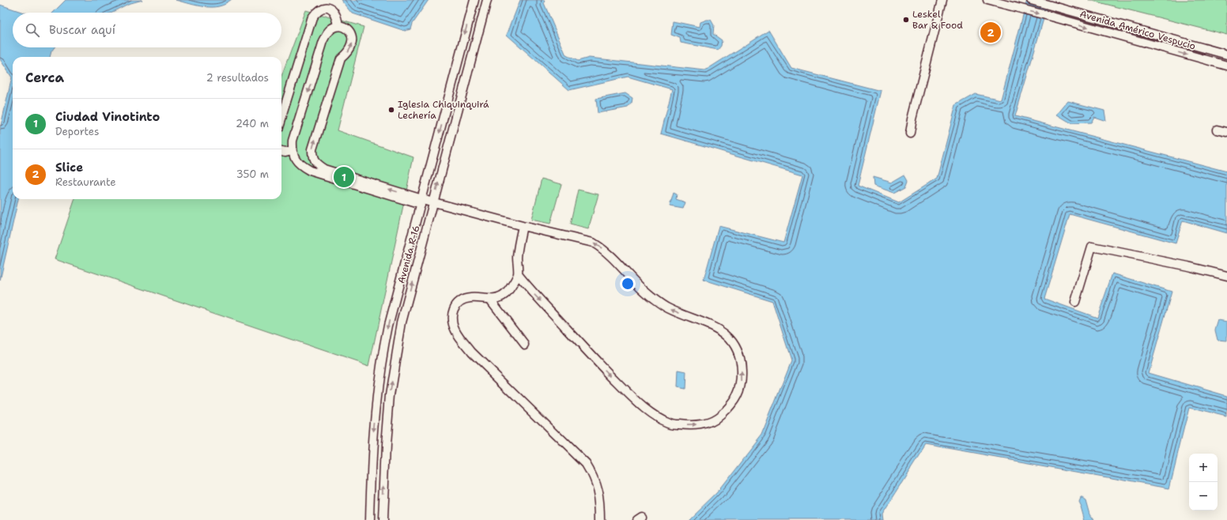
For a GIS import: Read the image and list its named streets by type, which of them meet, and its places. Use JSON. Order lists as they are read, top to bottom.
{
  "streets": {
    "street": ["Avenida Américo Vespucio", "Avenida R-16"]
  },
  "places": ["Leskel Bar & Food", "Iglesia Chiquinquirá Lechería"],
  "page": {
    "search": "Buscar aquí",
    "pins": ["2", "1"],
    "heading": ["Cerca", "2 resultados"],
    "list": [
      {
        "mark": "1",
        "name": "Ciudad Vinotinto",
        "note": "Deportes",
        "value": "240 m"
      },
      {
        "mark": "2",
        "name": "Slice",
        "note": "Restaurante",
        "value": "350 m"
      }
    ],
    "map_buttons": ["+", "−"]
  }
}
